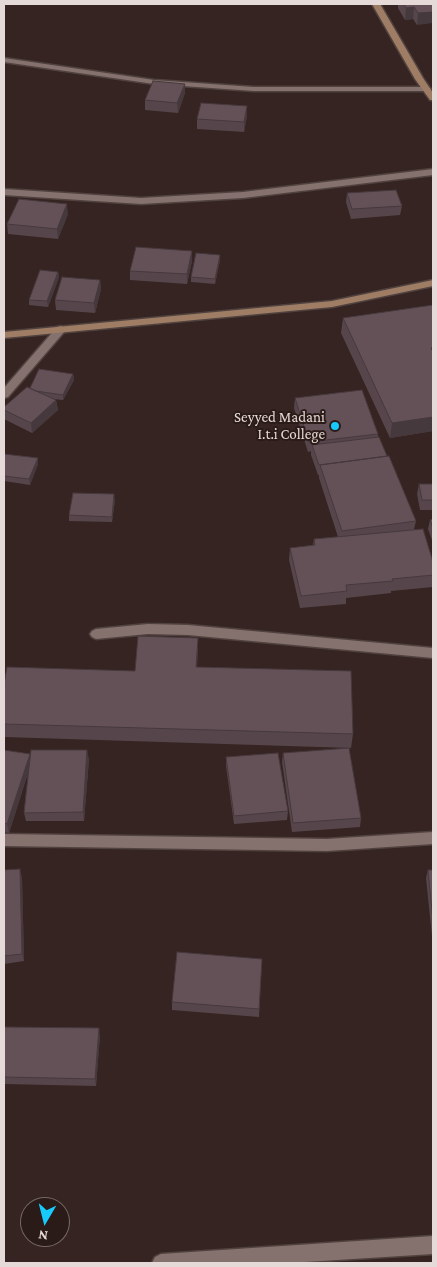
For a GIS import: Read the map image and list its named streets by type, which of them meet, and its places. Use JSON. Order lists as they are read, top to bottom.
{
  "places": ["Seyyed Madani I.t.i College"],
  "north": "bottom"
}
